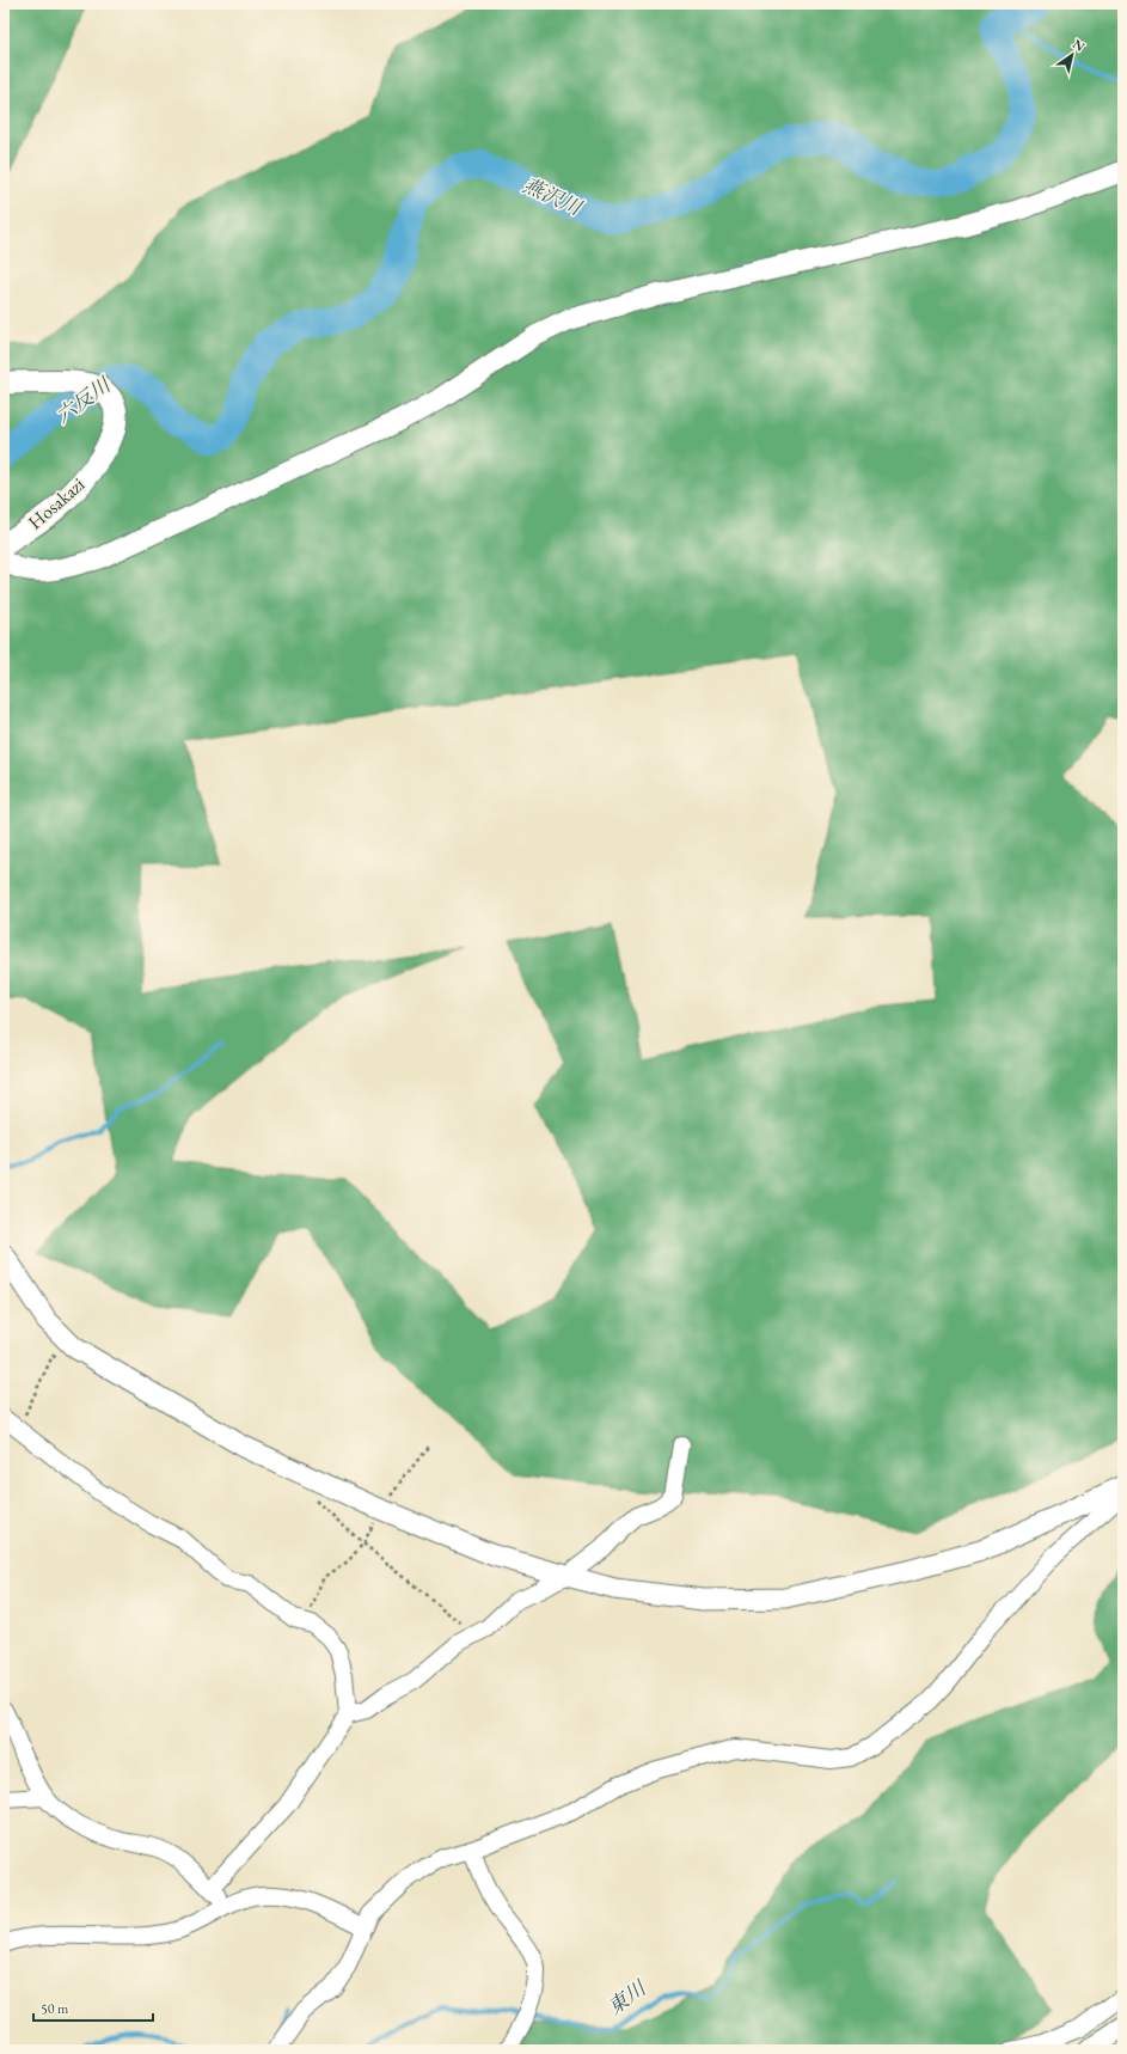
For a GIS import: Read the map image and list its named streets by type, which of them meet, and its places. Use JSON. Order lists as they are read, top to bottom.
{
  "streets": {
    "main road": ["Hosakazi"]
  },
  "water": ["燕沢川", "六反川", "東川"],
  "scale_bar": "50 m",
  "north": "top right"
}
